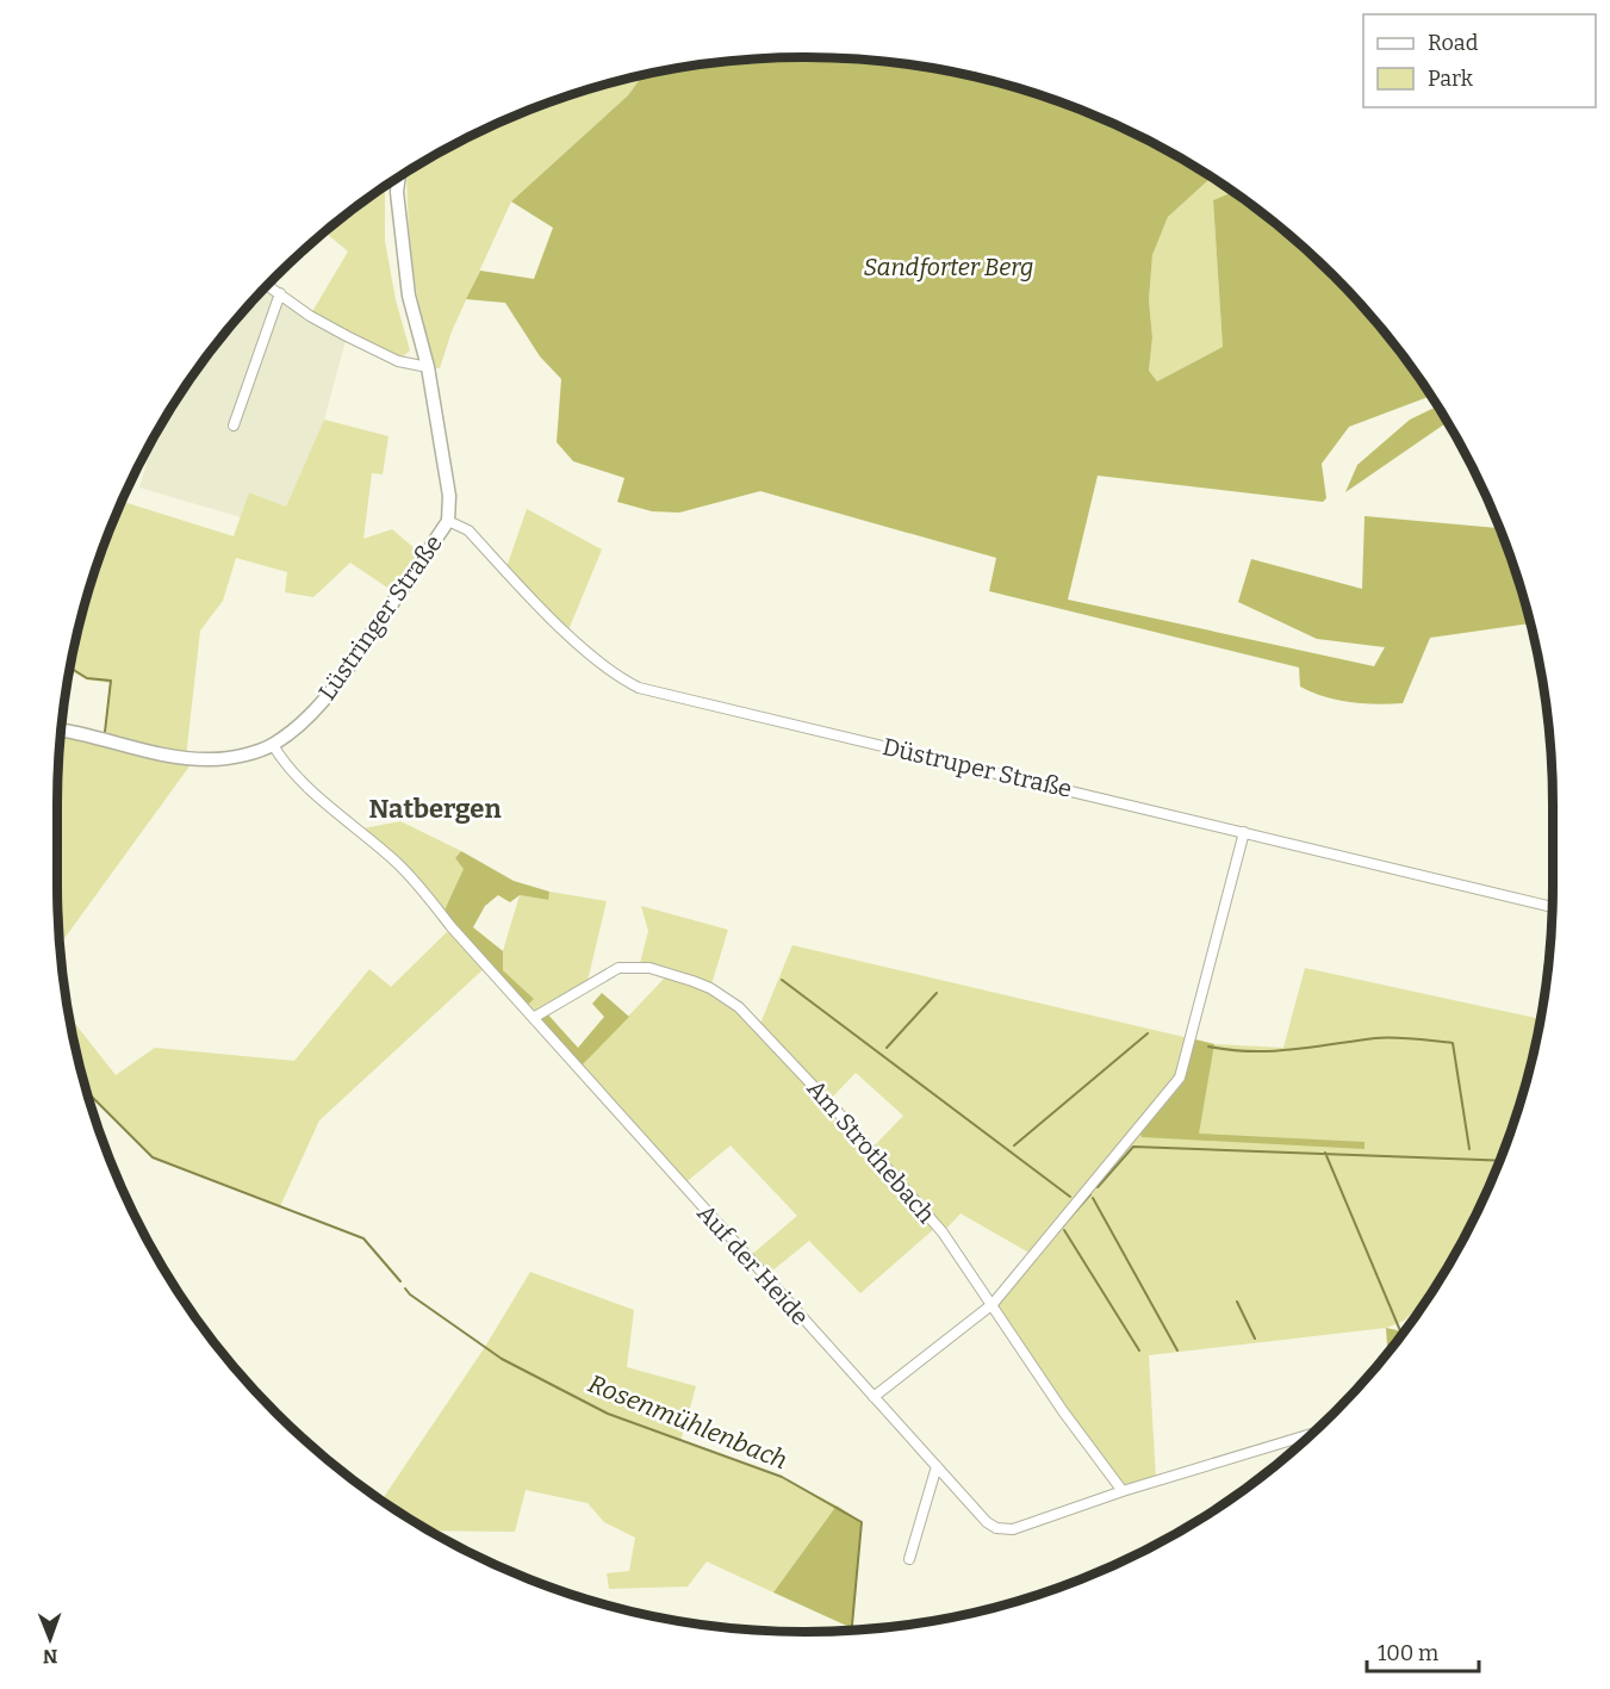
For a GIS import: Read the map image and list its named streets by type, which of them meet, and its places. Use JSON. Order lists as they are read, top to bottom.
{
  "streets": {
    "street": [
      "Lüstringer Straße",
      "Düstruper Straße",
      "Am Strothebach",
      "Auf der Heide"
    ]
  },
  "crossings": [
    ["Lüstringer Straße", "Düstruper Straße"],
    ["Lüstringer Straße", "Auf der Heide"],
    ["Am Strothebach", "Auf der Heide"]
  ],
  "districts": ["Natbergen"],
  "water": ["Rosenmühlenbach"],
  "parks": ["Sandforter Berg"],
  "legend": ["Road", "Park"],
  "scale_bar": "100 m",
  "north": "bottom"
}
